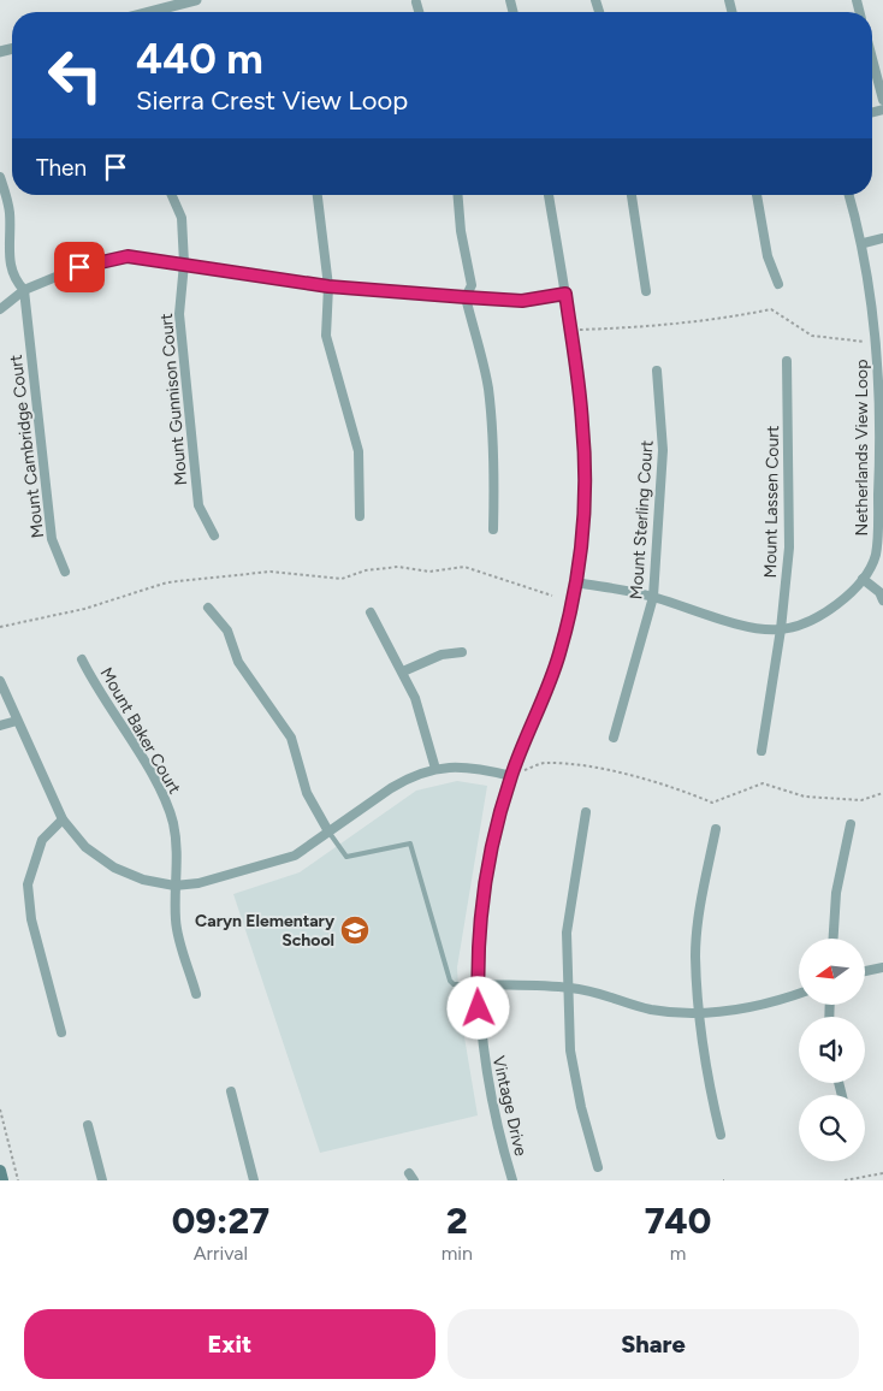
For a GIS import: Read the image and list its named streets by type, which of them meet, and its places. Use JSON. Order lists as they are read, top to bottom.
{
  "streets": {
    "street": [
      "Mount Gunnison Court",
      "Mount Cambridge Court",
      "Netherlands View Loop",
      "Mount Lassen Court",
      "Mount Sterling Court",
      "Mount Baker Court",
      "Vintage Drive"
    ]
  },
  "crossings": [
    ["Netherlands View Loop", "Mount Lassen Court"],
    ["Netherlands View Loop", "Mount Sterling Court"],
    ["Netherlands View Loop", "Vintage Drive"]
  ],
  "places": {
    "school or university": ["Caryn Elementary School"]
  },
  "north": "left",
  "page": {
    "turn": ["440 m", "Sierra Crest View Loop"],
    "then": "Then",
    "eta": [
      "09:27",
      "Arrival",
      "2",
      "min",
      "740",
      "m"
    ],
    "buttons": ["Exit", "Share"]
  }
}
